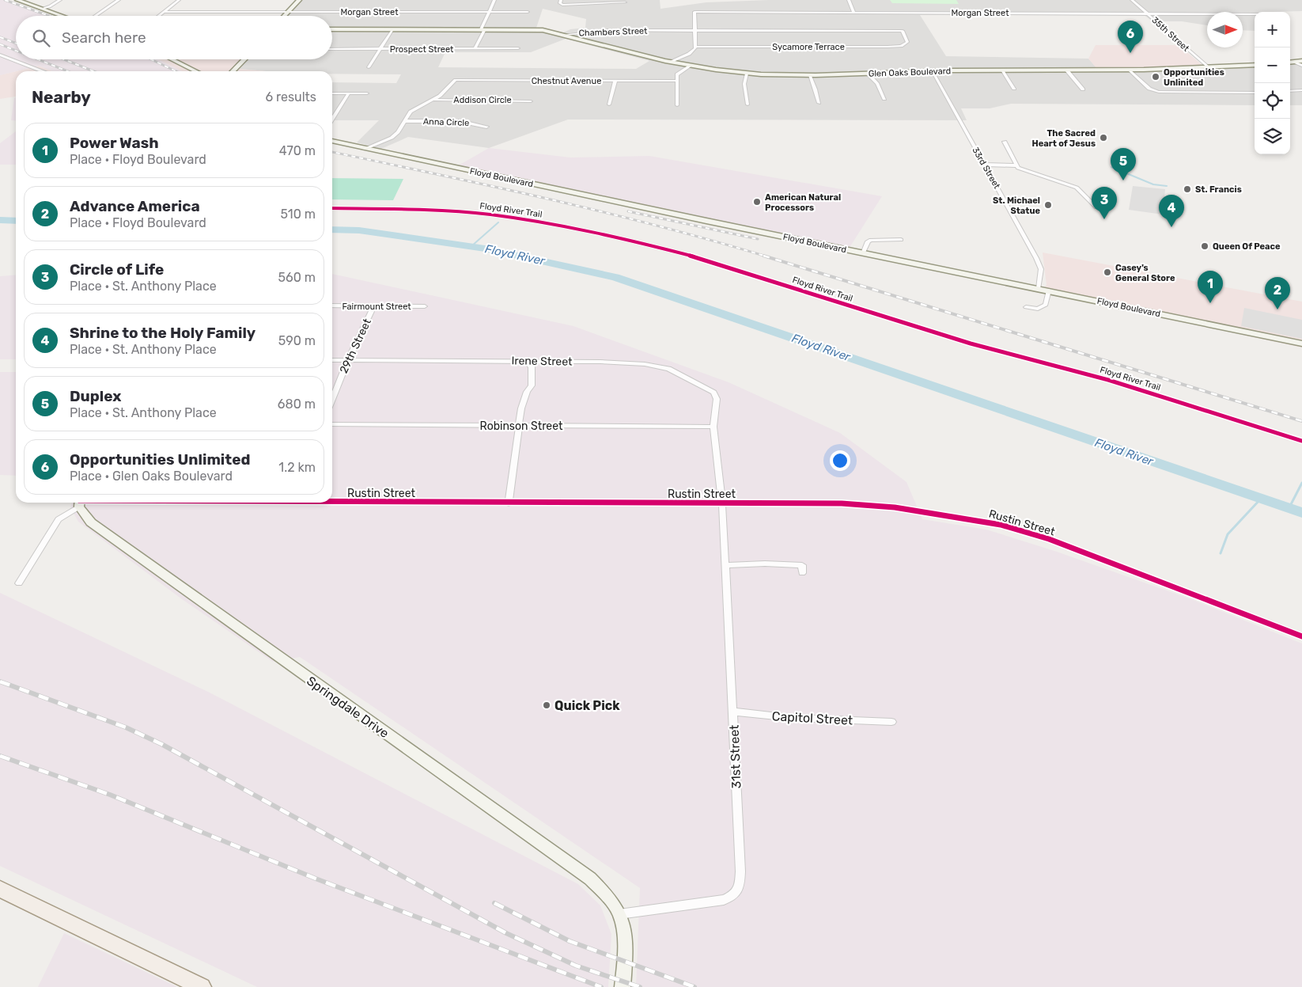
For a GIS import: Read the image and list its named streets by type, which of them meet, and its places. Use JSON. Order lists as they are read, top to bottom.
{
  "streets": {
    "main road": [
      "Chambers Street",
      "Glen Oaks Boulevard",
      "Floyd Boulevard",
      "Springdale Drive"
    ],
    "street": [
      "Morgan Street",
      "35th Street",
      "Sycamore Terrace",
      "Prospect Street",
      "Chestnut Avenue",
      "Addison Circle",
      "Anna Circle",
      "33rd Street",
      "Fairmount Street",
      "29th Street",
      "Irene Street",
      "Robinson Street",
      "Rustin Street",
      "Capitol Street",
      "31st Street"
    ],
    "cycle path": ["Floyd River Trail"]
  },
  "crossings": [
    ["Morgan Street", "Chambers Street"],
    ["Morgan Street", "35th Street"],
    ["Chambers Street", "Sycamore Terrace"],
    ["Chambers Street", "Glen Oaks Boulevard"],
    ["35th Street", "Glen Oaks Boulevard"],
    ["Glen Oaks Boulevard", "33rd Street"],
    ["Chestnut Avenue", "Addison Circle"],
    ["33rd Street", "Floyd Boulevard"],
    ["Fairmount Street", "29th Street"],
    ["29th Street", "Irene Street"],
    ["Irene Street", "Robinson Street"],
    ["Irene Street", "31st Street"],
    ["Robinson Street", "31st Street"],
    ["Rustin Street", "31st Street"],
    ["Springdale Drive", "31st Street"],
    ["Capitol Street", "31st Street"]
  ],
  "water": ["Floyd River"],
  "places": [
    "Opportunities Unlinited",
    "The Sacred Heart of Jesus",
    "St. Francis",
    "American Natural Processors",
    "St. Michael Statue",
    "Queen Of Peace",
    "Casey's General Store",
    "Quick Pick"
  ],
  "north": "right",
  "page": {
    "map_buttons": ["+", "−"],
    "search": "Search here",
    "pins": [
      "6",
      "5",
      "3",
      "4",
      "1",
      "2"
    ],
    "heading": ["Nearby", "6 results"],
    "list": [
      {
        "mark": "1",
        "name": "Power Wash",
        "note": "Place · Floyd Boulevard",
        "value": "470 m"
      },
      {
        "mark": "2",
        "name": "Advance America",
        "note": "Place · Floyd Boulevard",
        "value": "510 m"
      },
      {
        "mark": "3",
        "name": "Circle of Life",
        "note": "Place · St. Anthony Place",
        "value": "560 m"
      },
      {
        "mark": "4",
        "name": "Shrine to the Holy Family",
        "note": "Place · St. Anthony Place",
        "value": "590 m"
      },
      {
        "mark": "5",
        "name": "Duplex",
        "note": "Place · St. Anthony Place",
        "value": "680 m"
      },
      {
        "mark": "6",
        "name": "Opportunities Unlimited",
        "note": "Place · Glen Oaks Boulevard",
        "value": "1.2 km"
      }
    ]
  }
}
